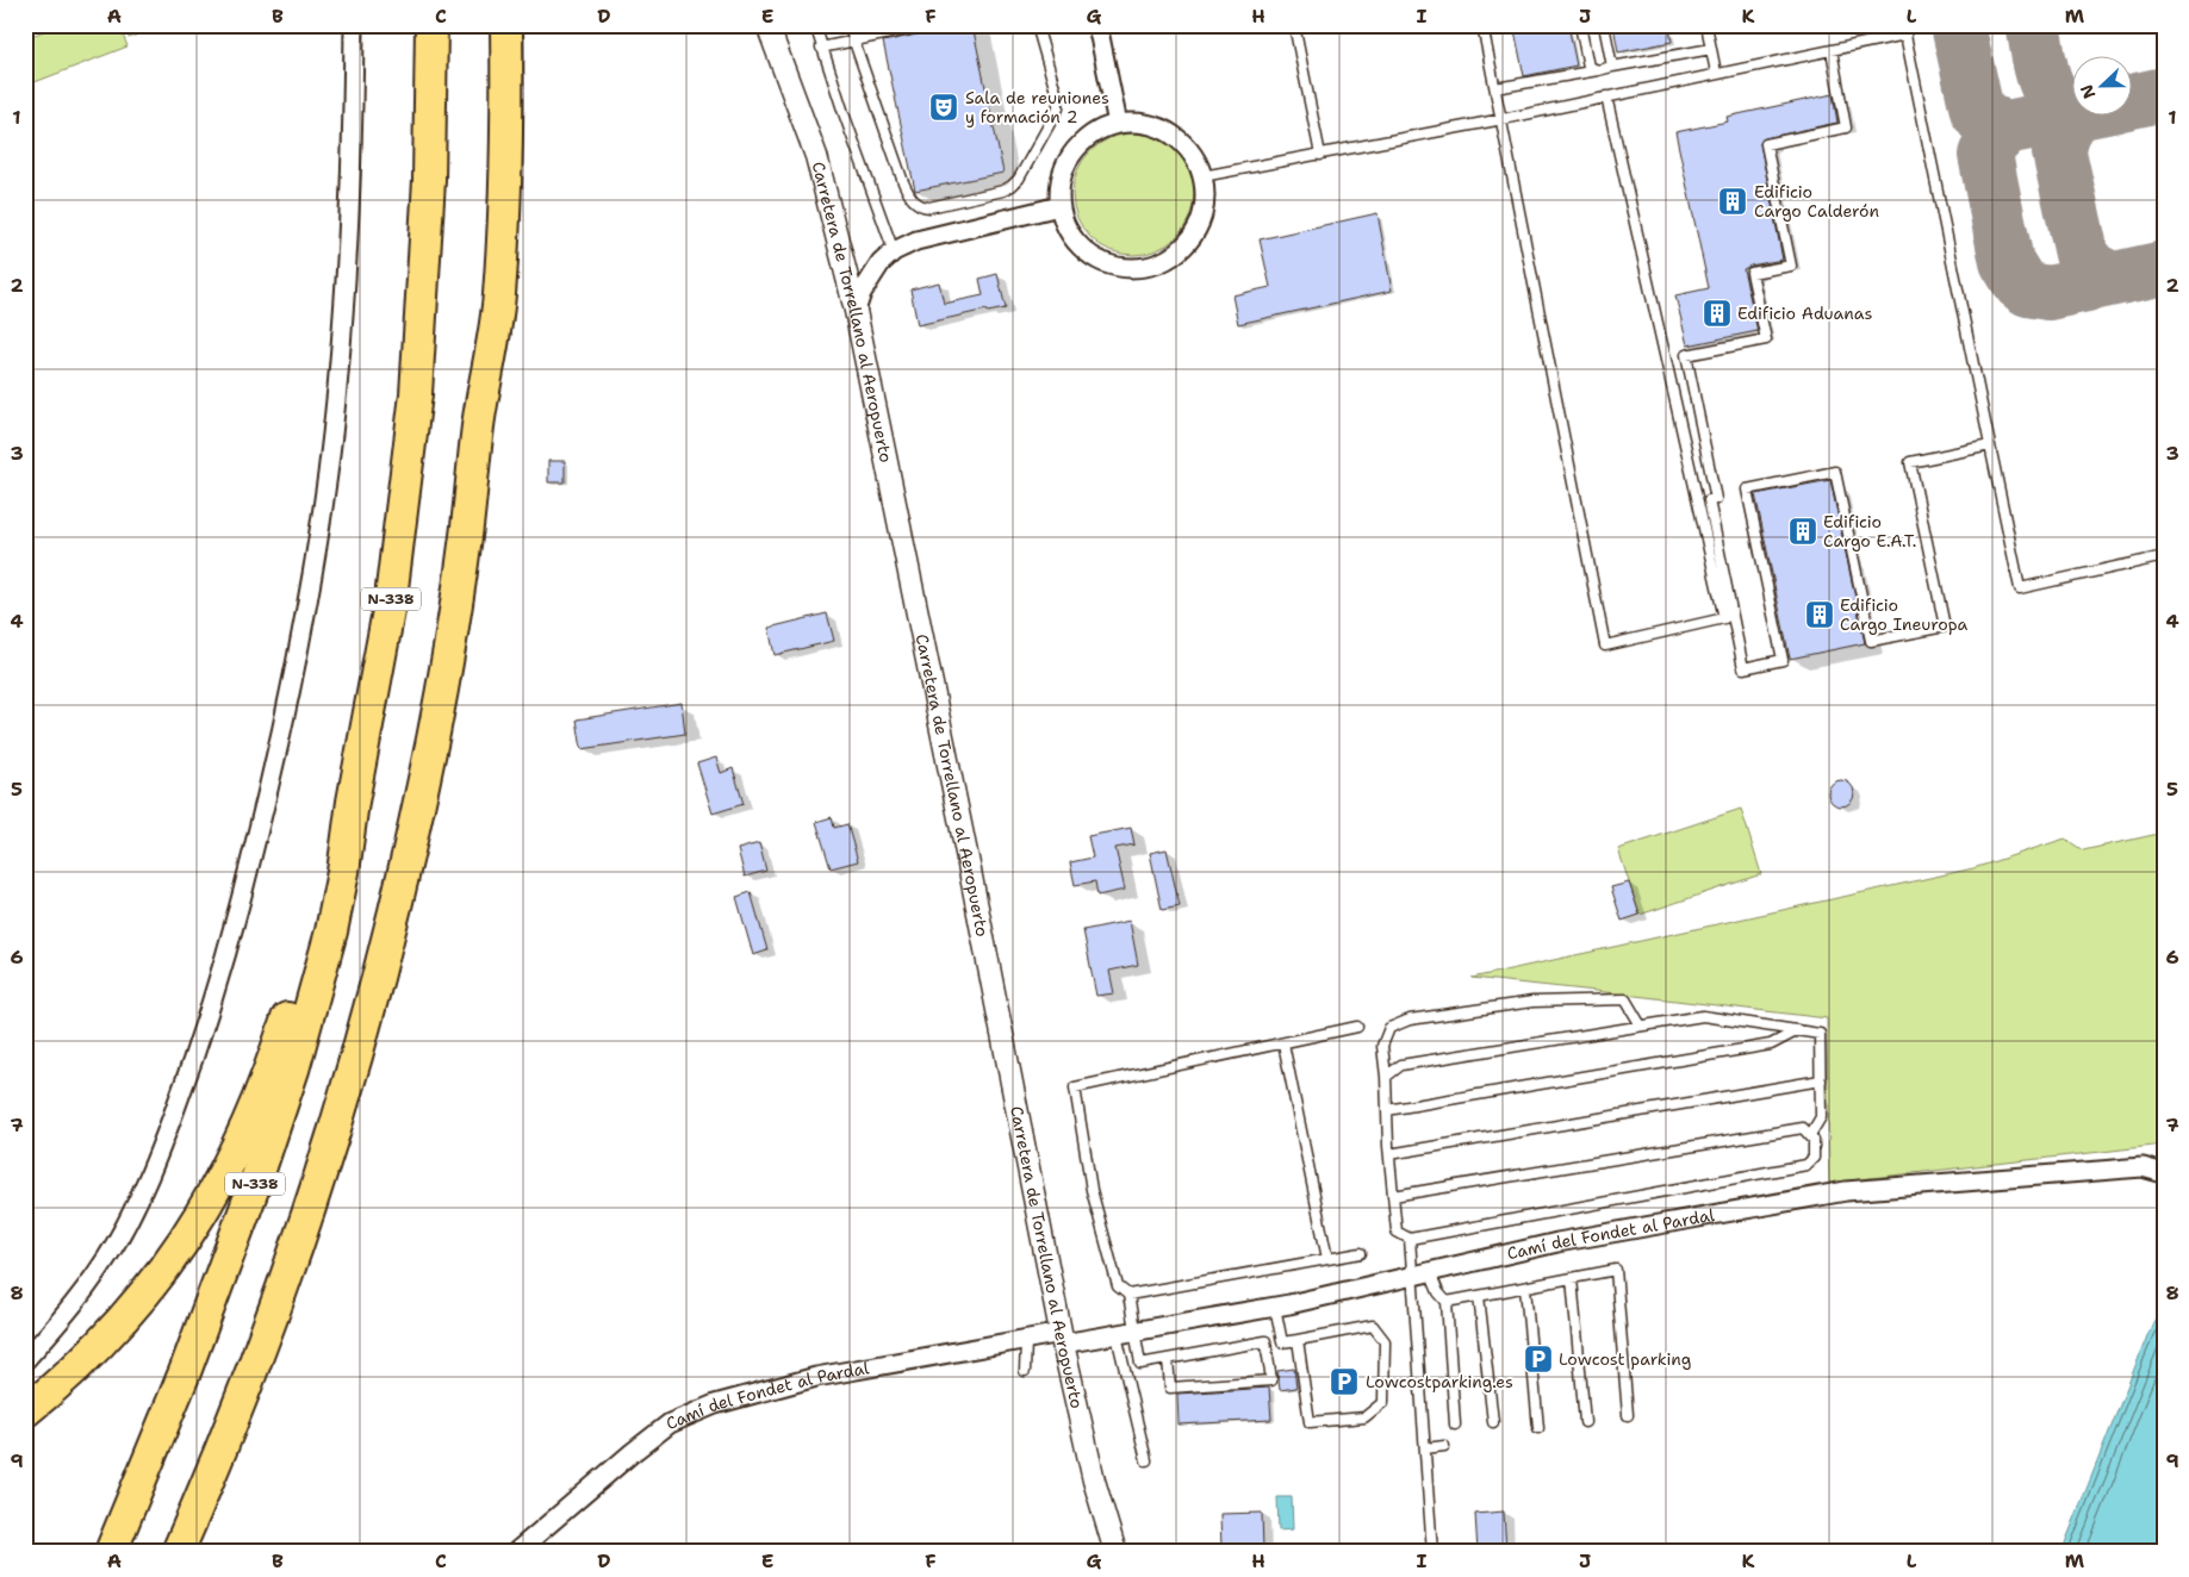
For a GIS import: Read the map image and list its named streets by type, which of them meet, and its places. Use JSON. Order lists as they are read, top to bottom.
{
  "streets": {
    "highway": ["N-338"],
    "street": ["Carretera de Torrellano al Aeropuerto", "Camí del Fondet al Pardal"]
  },
  "crossings": [
    ["Carretera de Torrellano al Aeropuerto", "Camí del Fondet al Pardal"]
  ],
  "places": {
    "theatre": ["Sala de reuniones y formación 2"],
    "building": [
      "Edificio Cargo Calderón",
      "Edificio Aduanas",
      "Edificio Cargo E.A.T.",
      "Edificio Cargo Ineuropa"
    ],
    "parking": ["Lowcost parking", "Lowcostparking.es"]
  },
  "north": "left",
  "grid": {
    "columns": [
      "A",
      "B",
      "C",
      "D",
      "E",
      "F",
      "G",
      "H",
      "I",
      "J",
      "K",
      "L",
      "M"
    ],
    "rows": [
      "1",
      "2",
      "3",
      "4",
      "5",
      "6",
      "7",
      "8",
      "9"
    ]
  }
}
